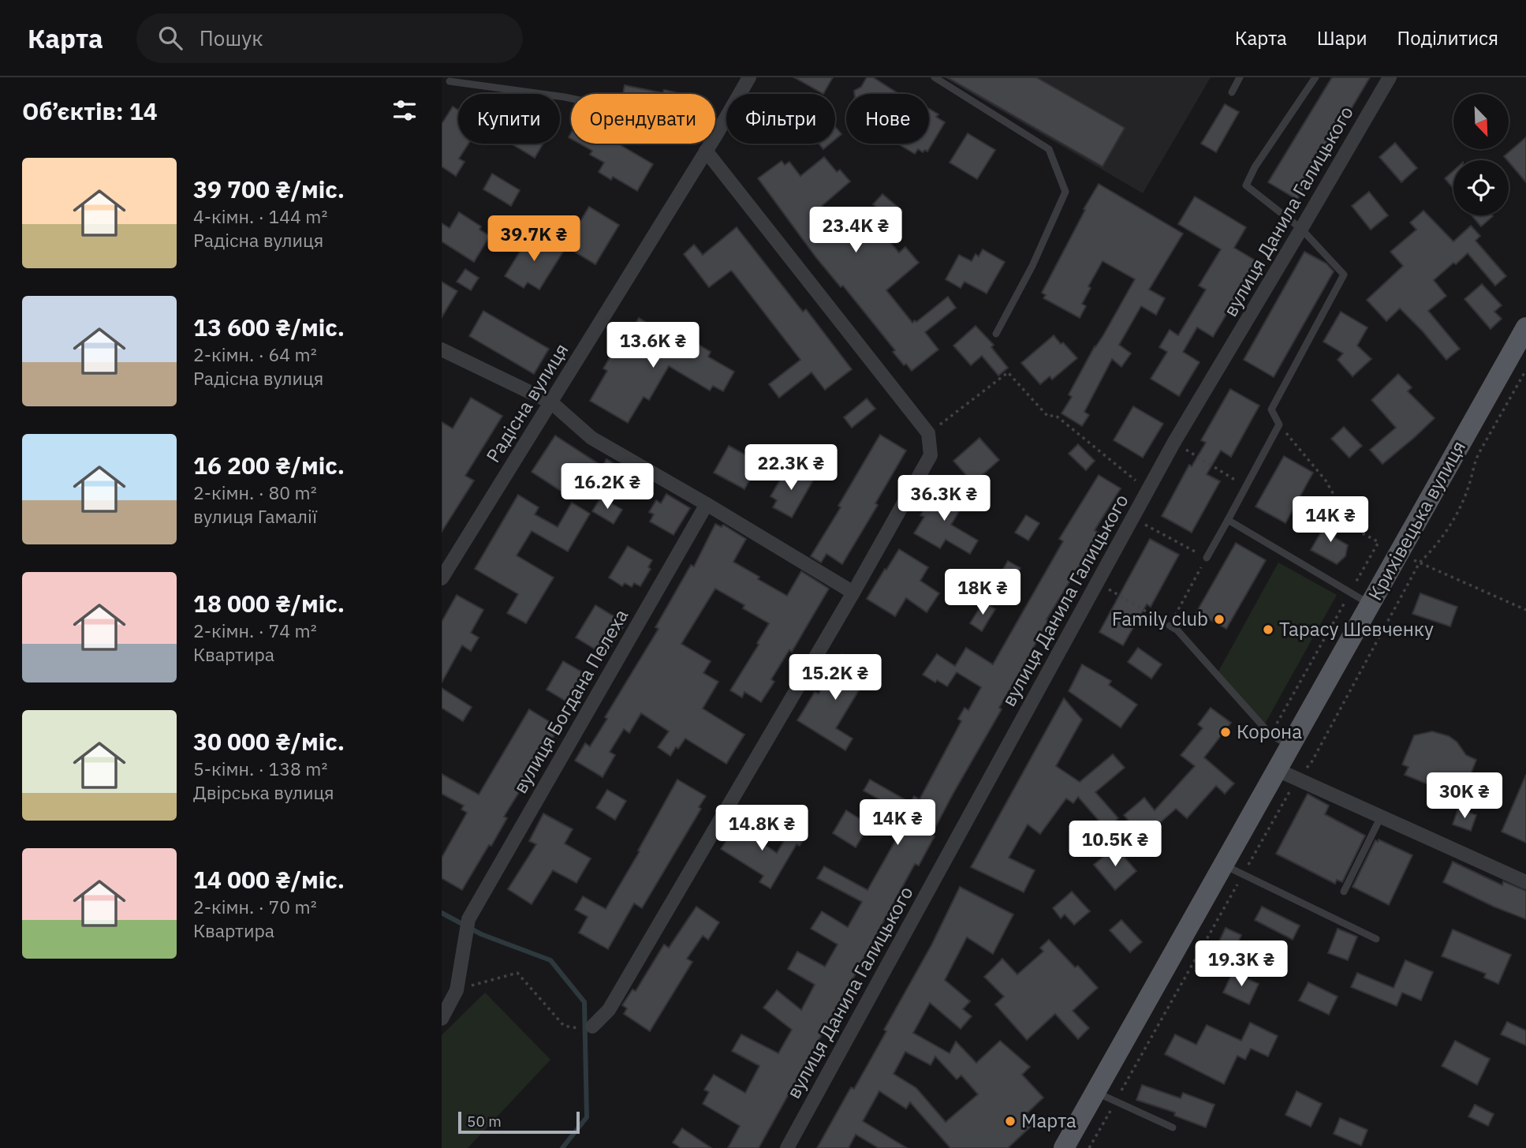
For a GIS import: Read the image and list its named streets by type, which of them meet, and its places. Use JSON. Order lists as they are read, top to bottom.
{
  "streets": {
    "main road": ["Крихівецька вулиця"],
    "street": ["вулиця Данила Галицького", "Радісна вулиця", "вулиця Богдана Пелеха"]
  },
  "places": [
    "Family club",
    "Тарасу Шевченку",
    "Корона",
    "Марта"
  ],
  "scale_bar": "50 m",
  "north": "bottom right",
  "page": {
    "header": "Карта",
    "search": "Пошук",
    "nav": ["Карта", "Шари", "Поділитися"],
    "heading": "Об’єктів: 14",
    "chip": [
      "Купити",
      "Орендувати",
      "Фільтри",
      "Нове"
    ],
    "list": [
      {
        "name": "39 700 ₴/міс.",
        "note": "4-кімн. · 144 m² · Радісна вулиця"
      },
      {
        "name": "13 600 ₴/міс.",
        "note": "2-кімн. · 64 m² · Радісна вулиця"
      },
      {
        "name": "16 200 ₴/міс.",
        "note": "2-кімн. · 80 m² · вулиця Гамалії"
      },
      {
        "name": "18 000 ₴/міс.",
        "note": "2-кімн. · 74 m² · Квартира"
      },
      {
        "name": "30 000 ₴/міс.",
        "note": "5-кімн. · 138 m² · Двірська вулиця"
      },
      {
        "name": "14 000 ₴/міс.",
        "note": "2-кімн. · 70 m² · Квартира"
      }
    ],
    "price": [
      "23.4K ₴",
      "39.7K ₴",
      "13.6K ₴",
      "22.3K ₴",
      "16.2K ₴",
      "36.3K ₴",
      "14K ₴",
      "18K ₴",
      "15.2K ₴",
      "30K ₴",
      "14K ₴",
      "14.8K ₴",
      "10.5K ₴",
      "19.3K ₴"
    ],
    "scale": "50 m"
  }
}
